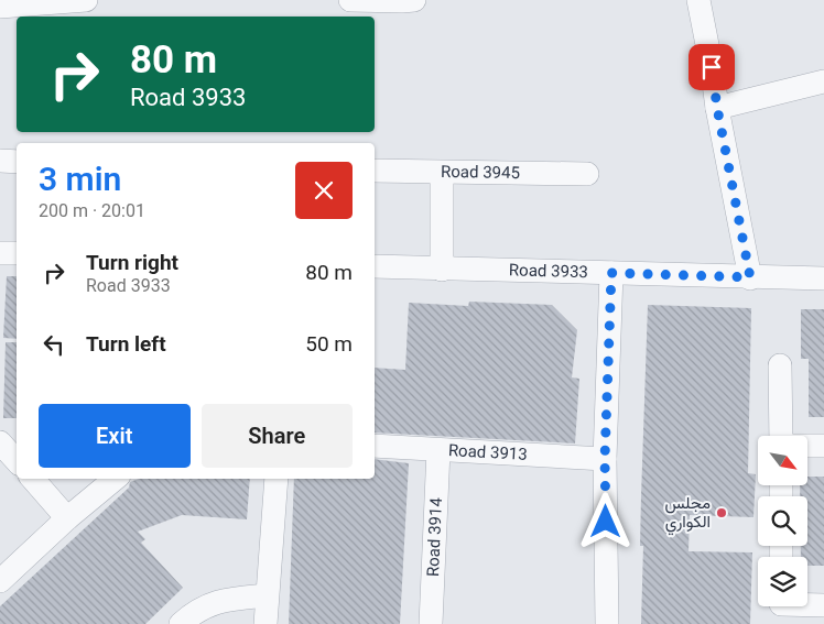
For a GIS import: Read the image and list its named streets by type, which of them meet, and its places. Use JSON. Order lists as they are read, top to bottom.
{
  "streets": {
    "street": [
      "Road 3945",
      "Road 3933",
      "Road 3913",
      "Road 3914"
    ]
  },
  "crossings": [
    ["Road 3913", "Road 3914"]
  ],
  "places": ["مجلس الكواري"],
  "north": "bottom right",
  "page": {
    "turn": ["80 m", "Road 3933"],
    "heading": ["3 min", "200 m · 20:01"],
    "list": [
      {
        "name": "Turn right",
        "note": "Road 3933",
        "value": "80 m"
      },
      {
        "name": "Turn left",
        "value": "50 m"
      }
    ],
    "buttons": ["Exit", "Share"]
  }
}
